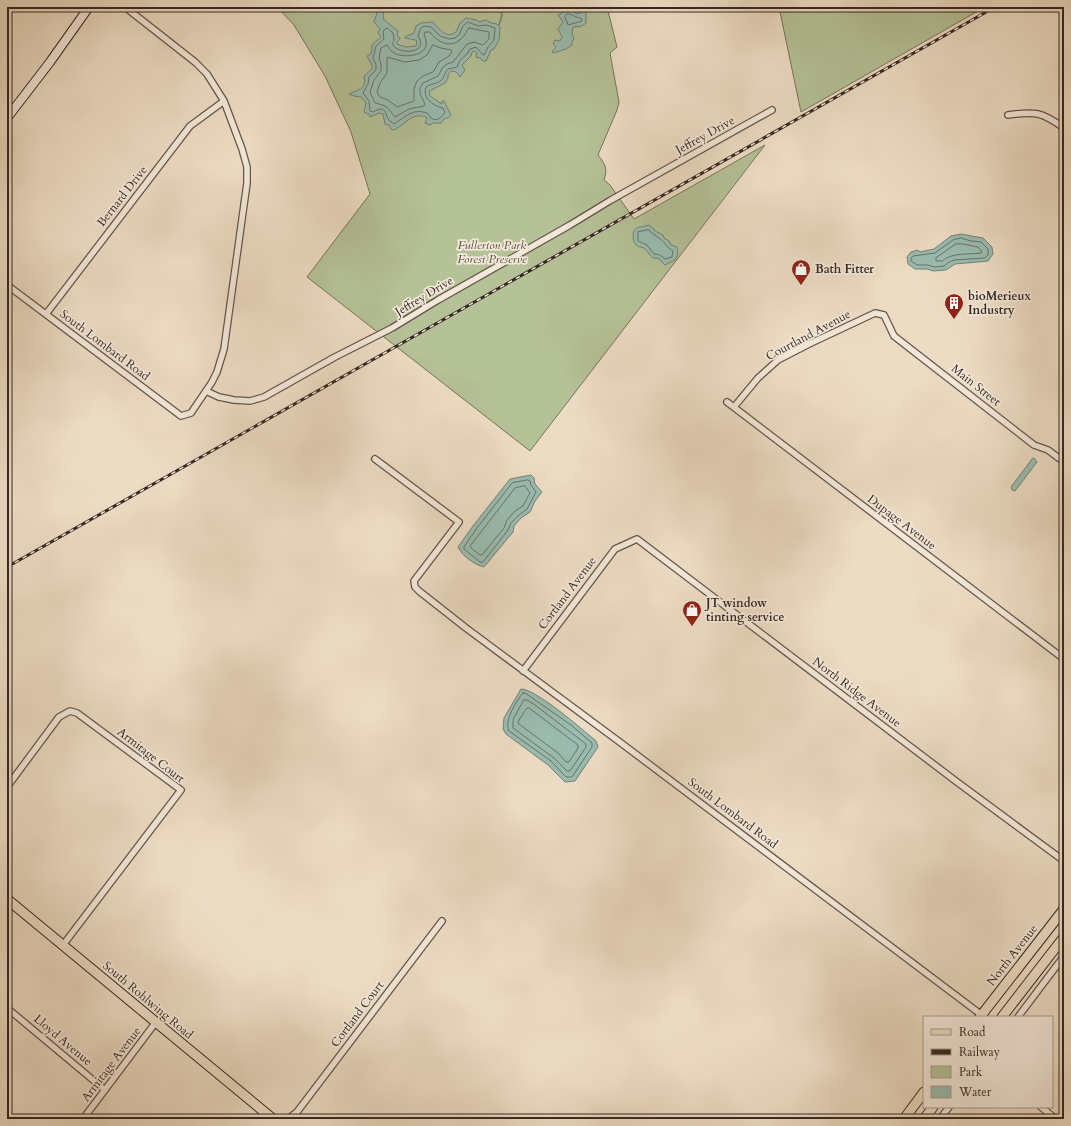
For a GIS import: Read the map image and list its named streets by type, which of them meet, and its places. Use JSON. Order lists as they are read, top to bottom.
{
  "streets": {
    "main road": ["North Avenue", "South Rohlwing Road"],
    "street": [
      "Jeffrey Drive",
      "Bernard Drive",
      "Courtland Avenue",
      "South Lombard Road",
      "Main Street",
      "Dupage Avenue",
      "Cortland Avenue",
      "North Ridge Avenue",
      "Armitage Court",
      "Cortland Court",
      "Lloyd Avenue",
      "Armitage Avenue"
    ]
  },
  "crossings": [
    ["Jeffrey Drive", "South Lombard Road"],
    ["Bernard Drive", "South Lombard Road"],
    ["Courtland Avenue", "Main Street"],
    ["Courtland Avenue", "Dupage Avenue"],
    ["South Lombard Road", "Cortland Avenue"],
    ["South Lombard Road", "North Avenue"],
    ["Cortland Avenue", "North Ridge Avenue"],
    ["Armitage Court", "South Rohlwing Road"],
    ["South Rohlwing Road", "Armitage Avenue"],
    ["Lloyd Avenue", "Armitage Avenue"]
  ],
  "parks": ["Fullerton Park Forest Preserve"],
  "places": {
    "shop": ["Bath Fitter", "JT window tinting service"],
    "building": ["bioMerieux Industry"]
  },
  "legend": [
    "Road",
    "Railway",
    "Park",
    "Water"
  ]
}
